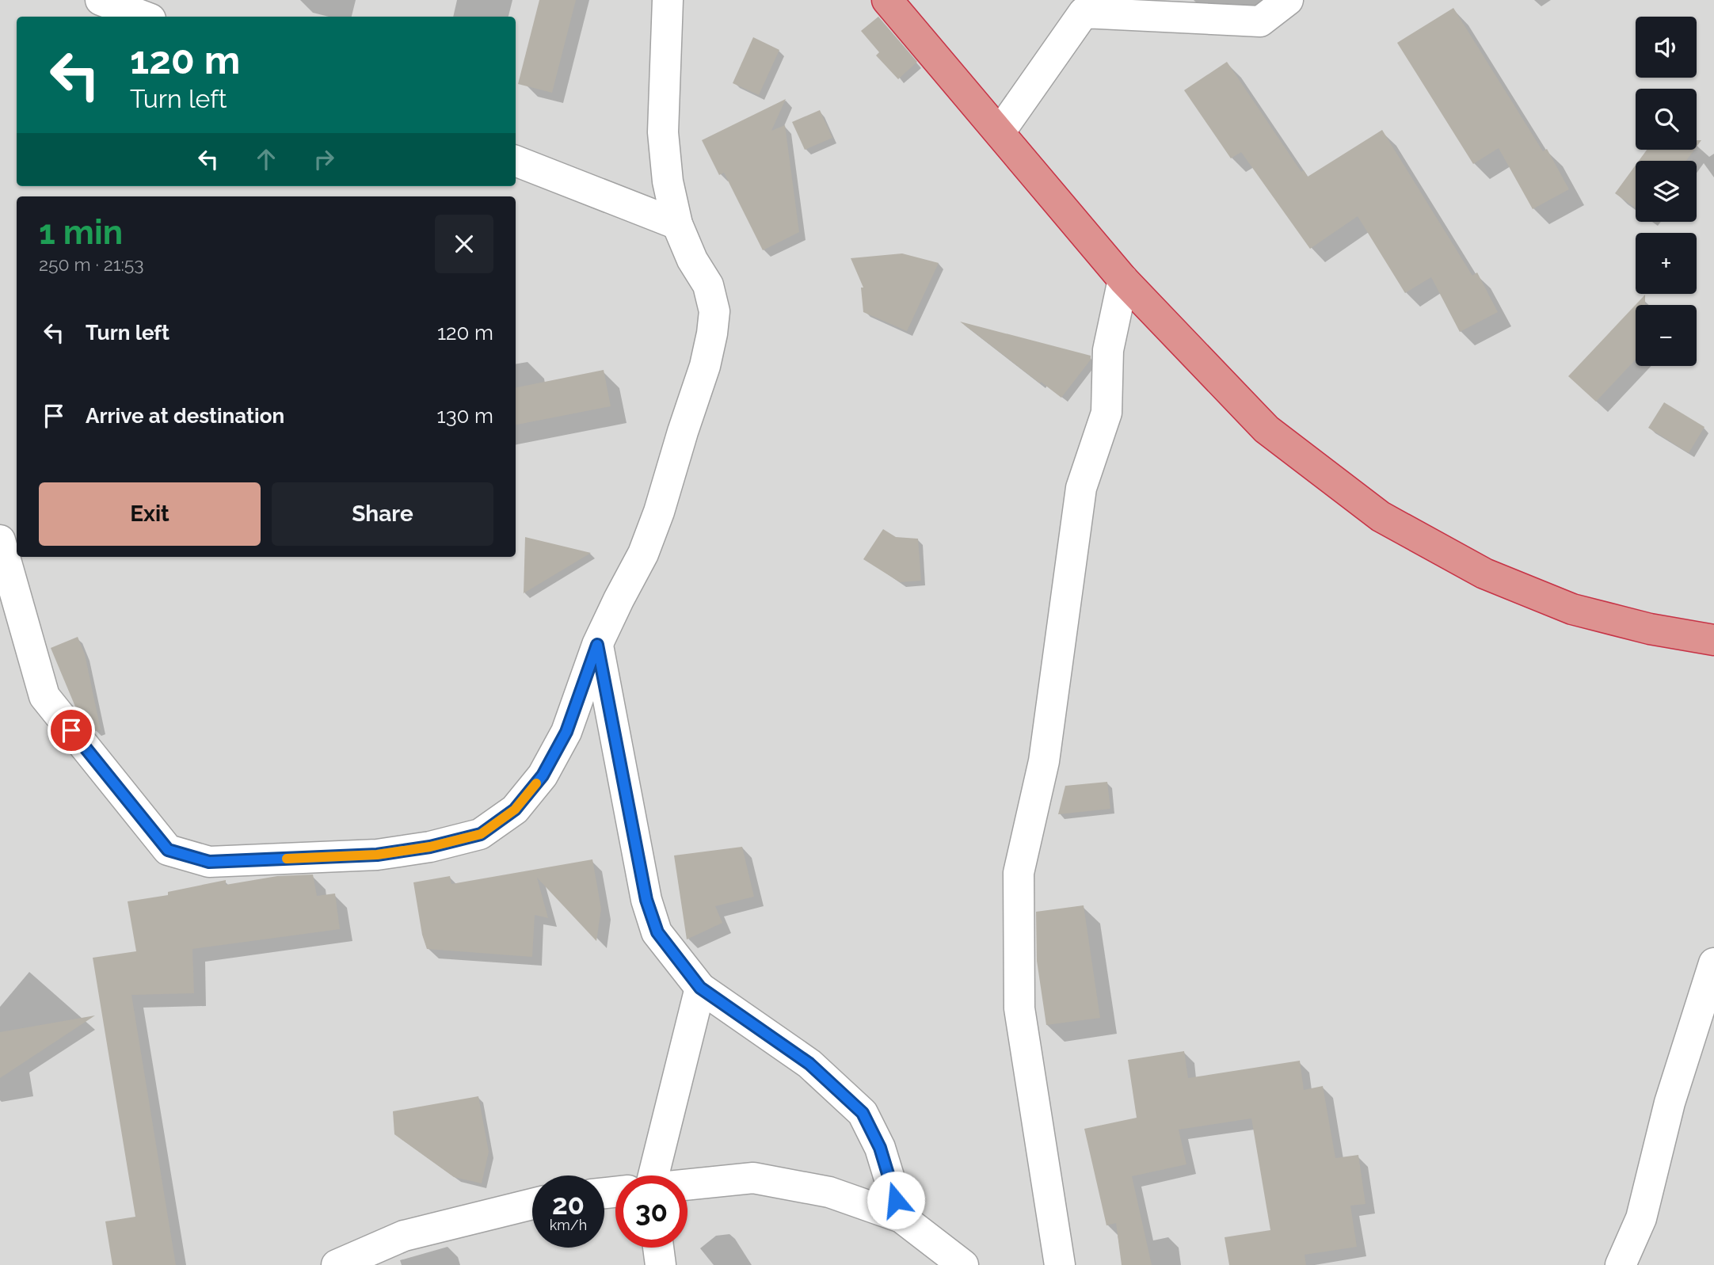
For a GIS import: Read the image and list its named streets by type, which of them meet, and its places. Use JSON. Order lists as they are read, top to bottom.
{
  "page": {
    "map_buttons": ["+", "−"],
    "turn": ["120 m", "Turn left"],
    "heading": ["1 min", "250 m · 21:53"],
    "list": [
      {
        "name": "Turn left",
        "value": "120 m"
      },
      {
        "name": "Arrive at destination",
        "value": "130 m"
      }
    ],
    "buttons": ["Exit", "Share"],
    "speed": "20 km/h",
    "limit": "30"
  }
}
